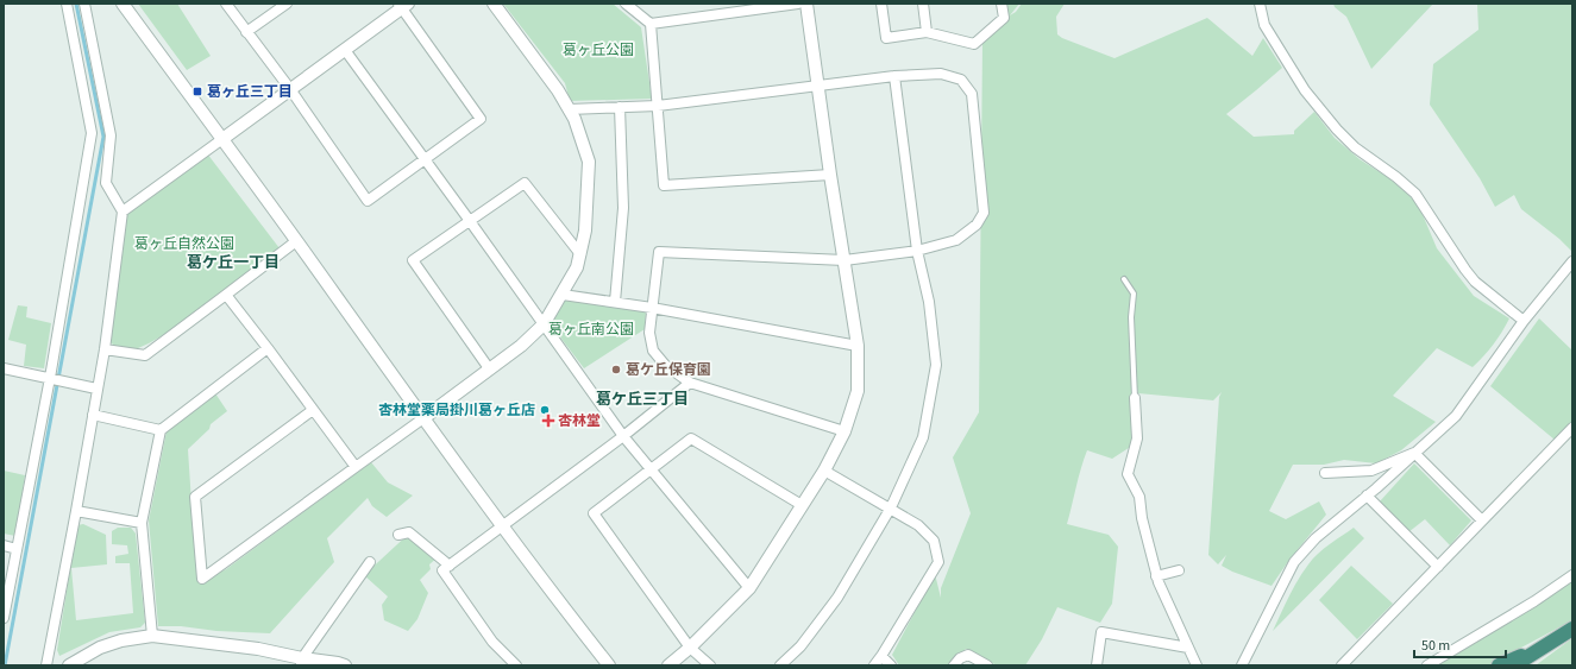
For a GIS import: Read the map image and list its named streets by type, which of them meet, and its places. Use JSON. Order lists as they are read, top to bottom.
{
  "districts": ["葛ケ丘一丁目", "葛ケ丘三丁目"],
  "parks": ["葛ヶ丘公園", "葛ヶ丘自然公園", "葛ヶ丘南公園"],
  "places": {
    "transit": ["葛ヶ丘三丁目"],
    "other": ["葛ケ丘保育園", "杏林堂薬局掛川葛ヶ丘店"],
    "health": ["杏林堂"]
  },
  "scale_bar": "50 m"
}
